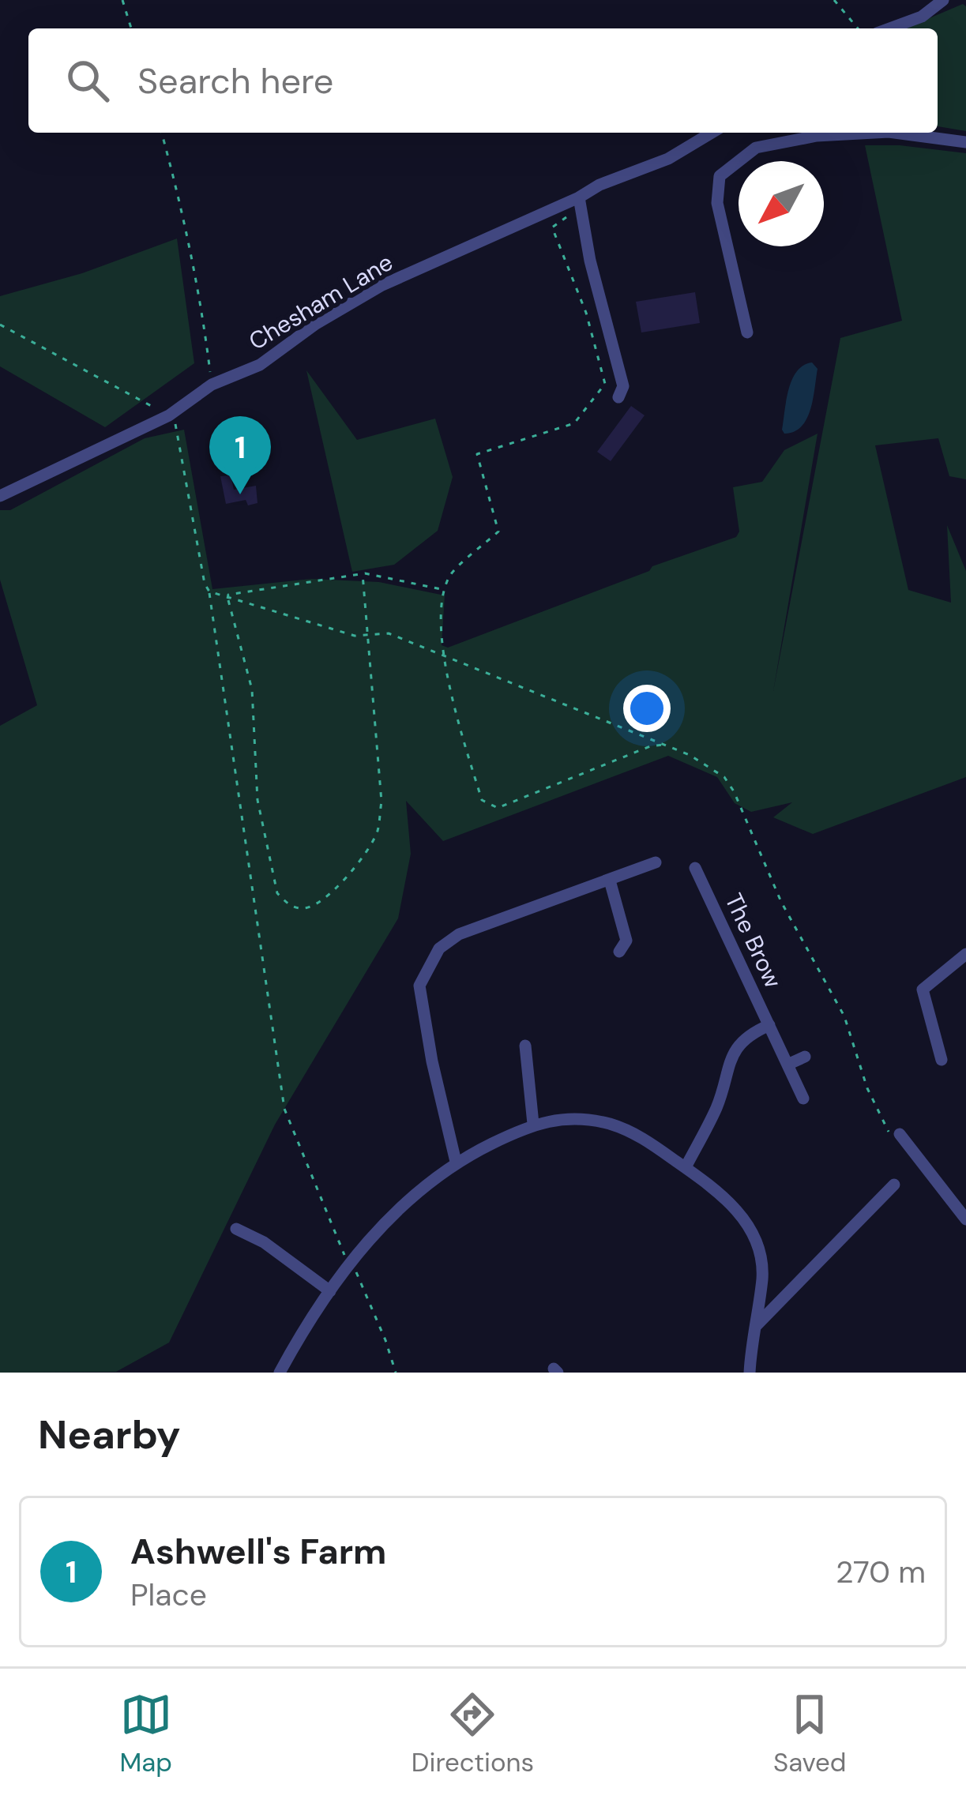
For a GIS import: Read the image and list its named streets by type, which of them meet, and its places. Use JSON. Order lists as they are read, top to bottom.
{
  "streets": {
    "street": ["Chesham Lane", "The Brow"]
  },
  "north": "bottom left",
  "page": {
    "search": "Search here",
    "pins": "1",
    "heading": "Nearby",
    "list": [
      {
        "mark": "1",
        "name": "Ashwell's Farm",
        "note": "Place",
        "value": "270 m"
      }
    ],
    "nav": ["Map", "Directions", "Saved"]
  }
}
